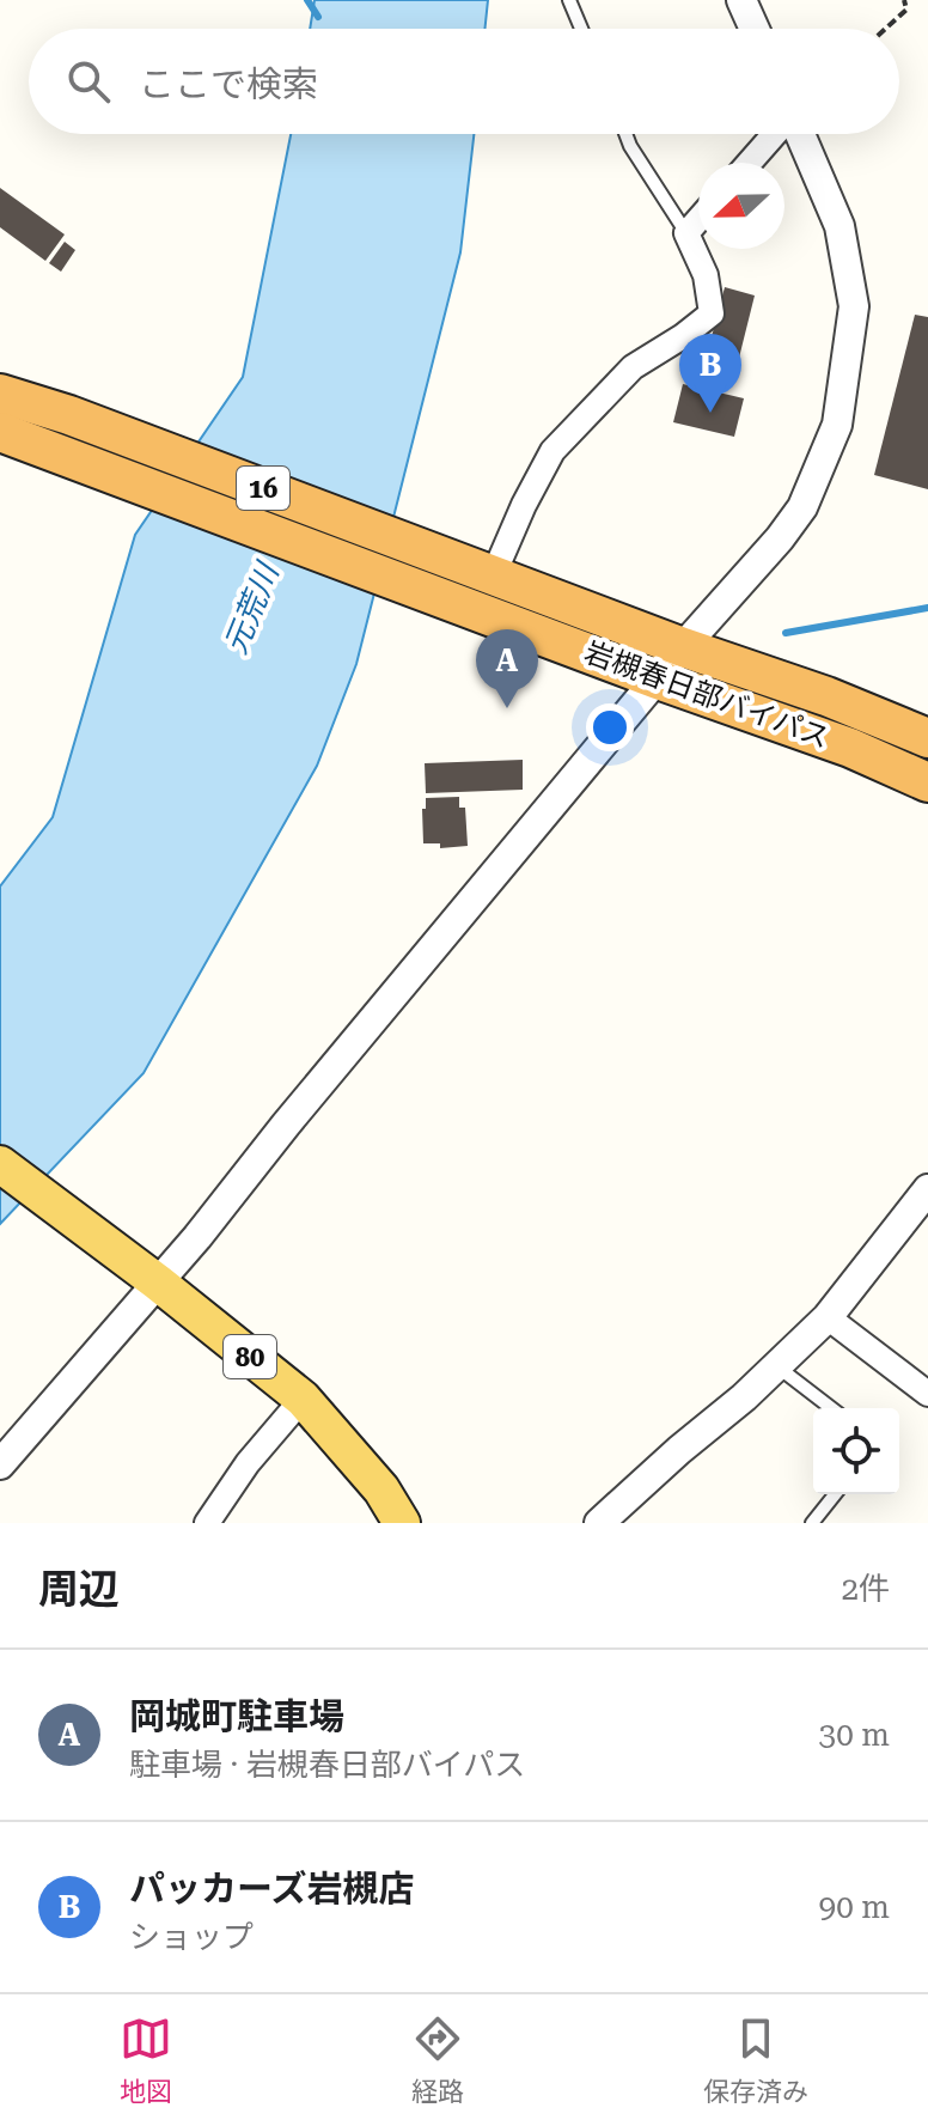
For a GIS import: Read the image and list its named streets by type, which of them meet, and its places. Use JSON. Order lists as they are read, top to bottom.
{
  "streets": {
    "highway": ["16", "岩槻春日部バイパス"],
    "main road": ["80"]
  },
  "water": ["元荒川"],
  "north": "left",
  "page": {
    "search": "ここで検索",
    "pins": ["B", "A"],
    "heading": ["周辺", "2件"],
    "list": [
      {
        "mark": "A",
        "name": "岡城町駐車場",
        "note": "駐車場 · 岩槻春日部バイパス",
        "value": "30 m"
      },
      {
        "mark": "B",
        "name": "パッカーズ岩槻店",
        "note": "ショップ",
        "value": "90 m"
      }
    ],
    "nav": ["地図", "経路", "保存済み"]
  }
}
